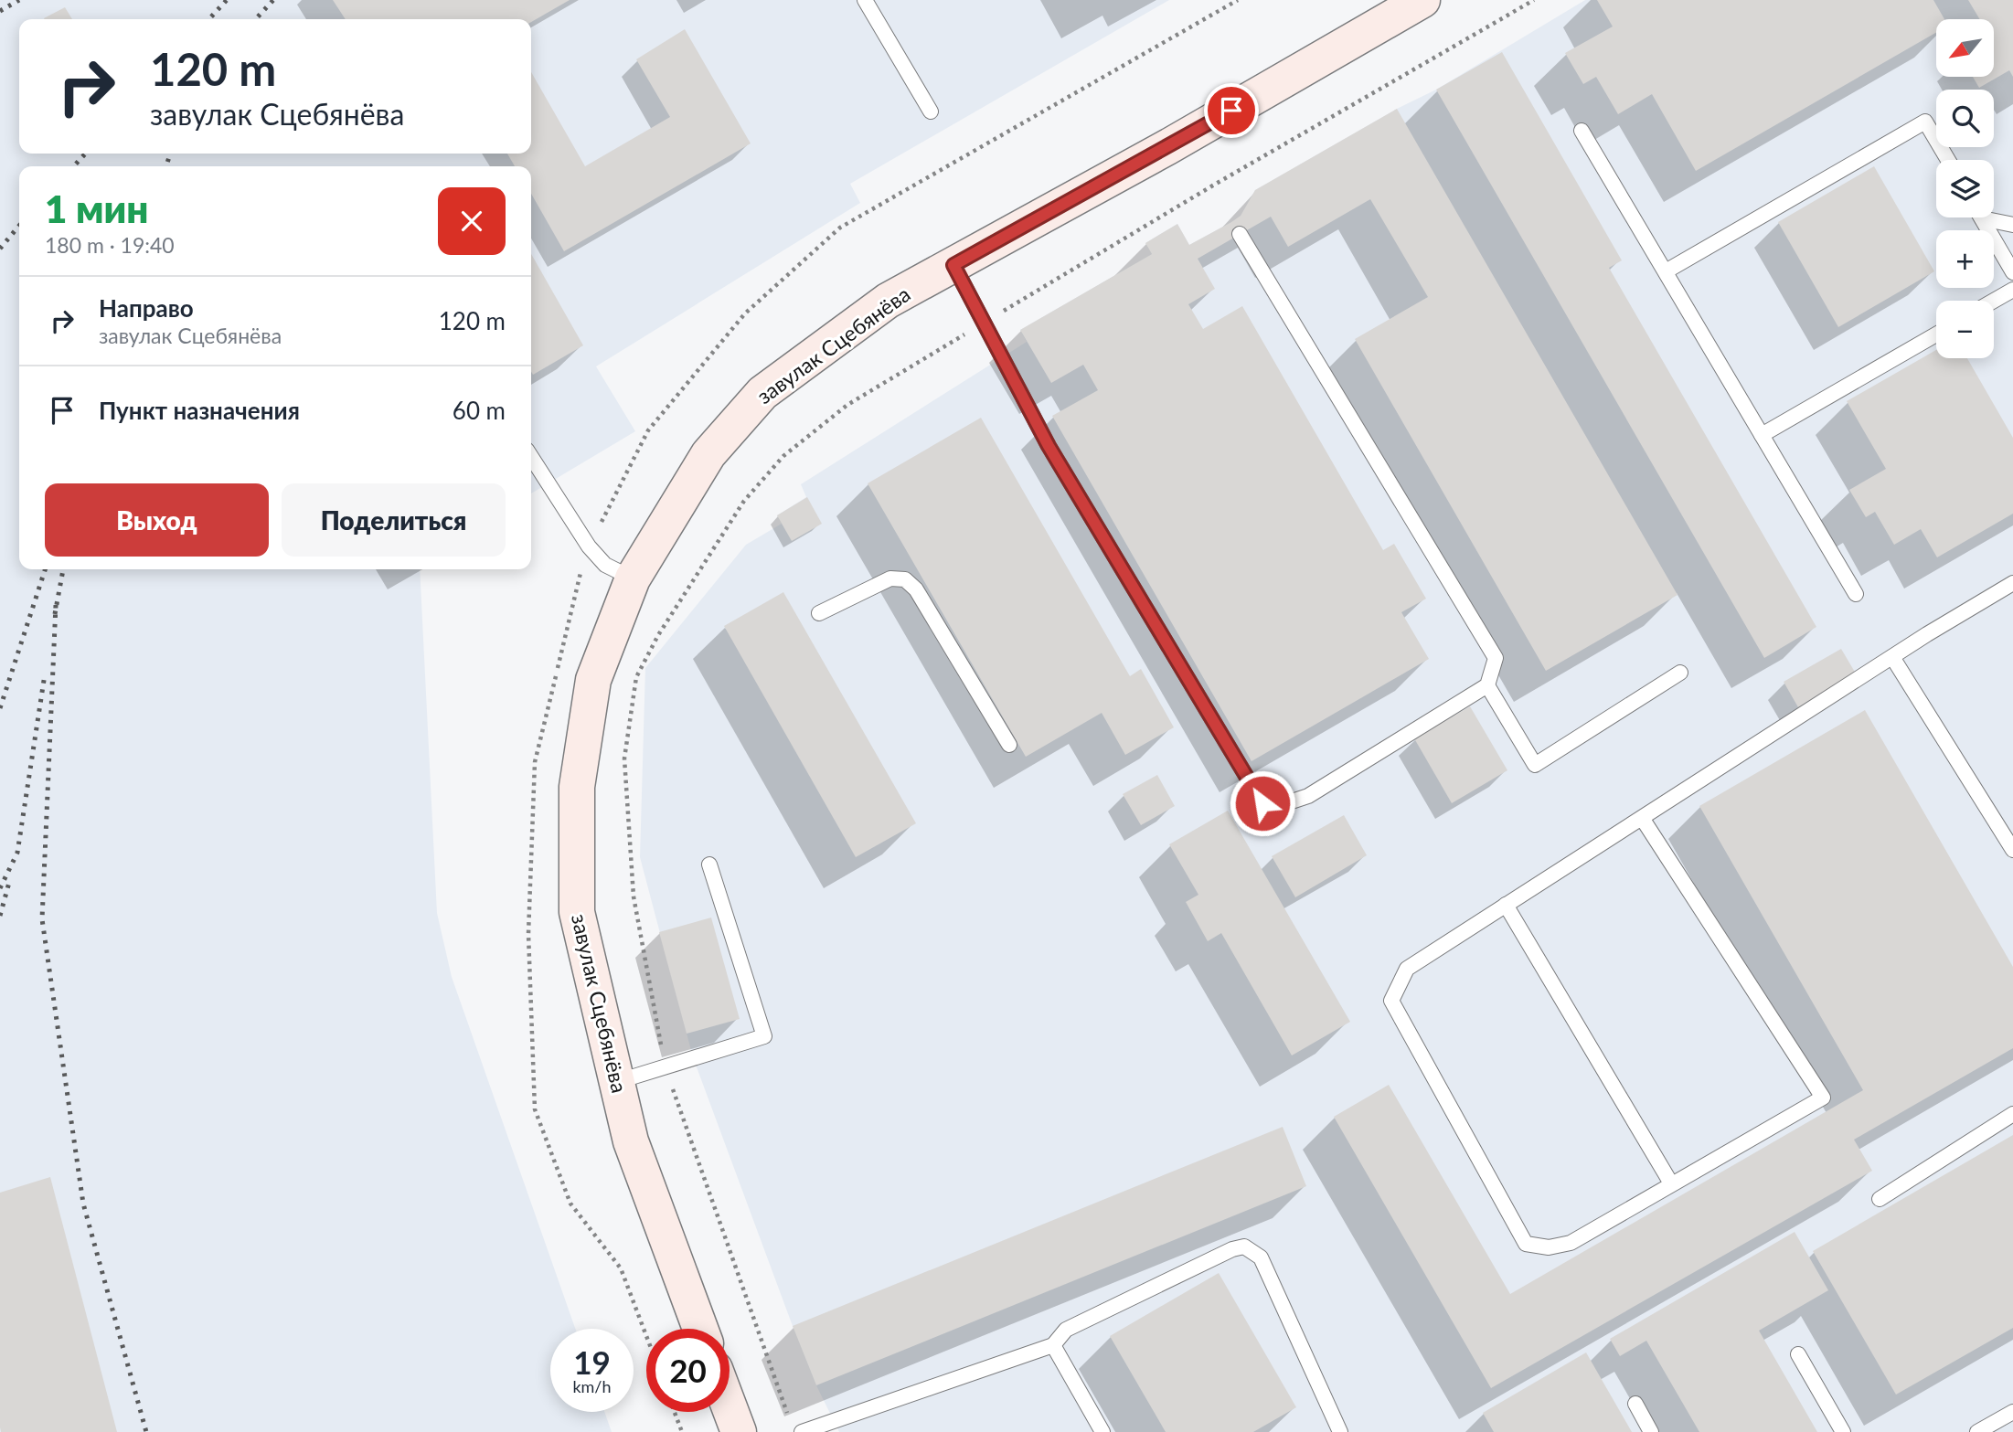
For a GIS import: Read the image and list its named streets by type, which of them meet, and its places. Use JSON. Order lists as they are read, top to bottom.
{
  "streets": {
    "street": ["завулак Сцебянёва"]
  },
  "north": "bottom left",
  "page": {
    "map_buttons": ["+", "−"],
    "turn": ["120 m", "завулак Сцебянёва"],
    "heading": ["1 мин", "180 m · 19:40"],
    "list": [
      {
        "name": "Направо",
        "note": "завулак Сцебянёва",
        "value": "120 m"
      },
      {
        "name": "Пункт назначения",
        "value": "60 m"
      }
    ],
    "buttons": ["Выход", "Поделиться"],
    "speed": "19 km/h",
    "limit": "20"
  }
}
